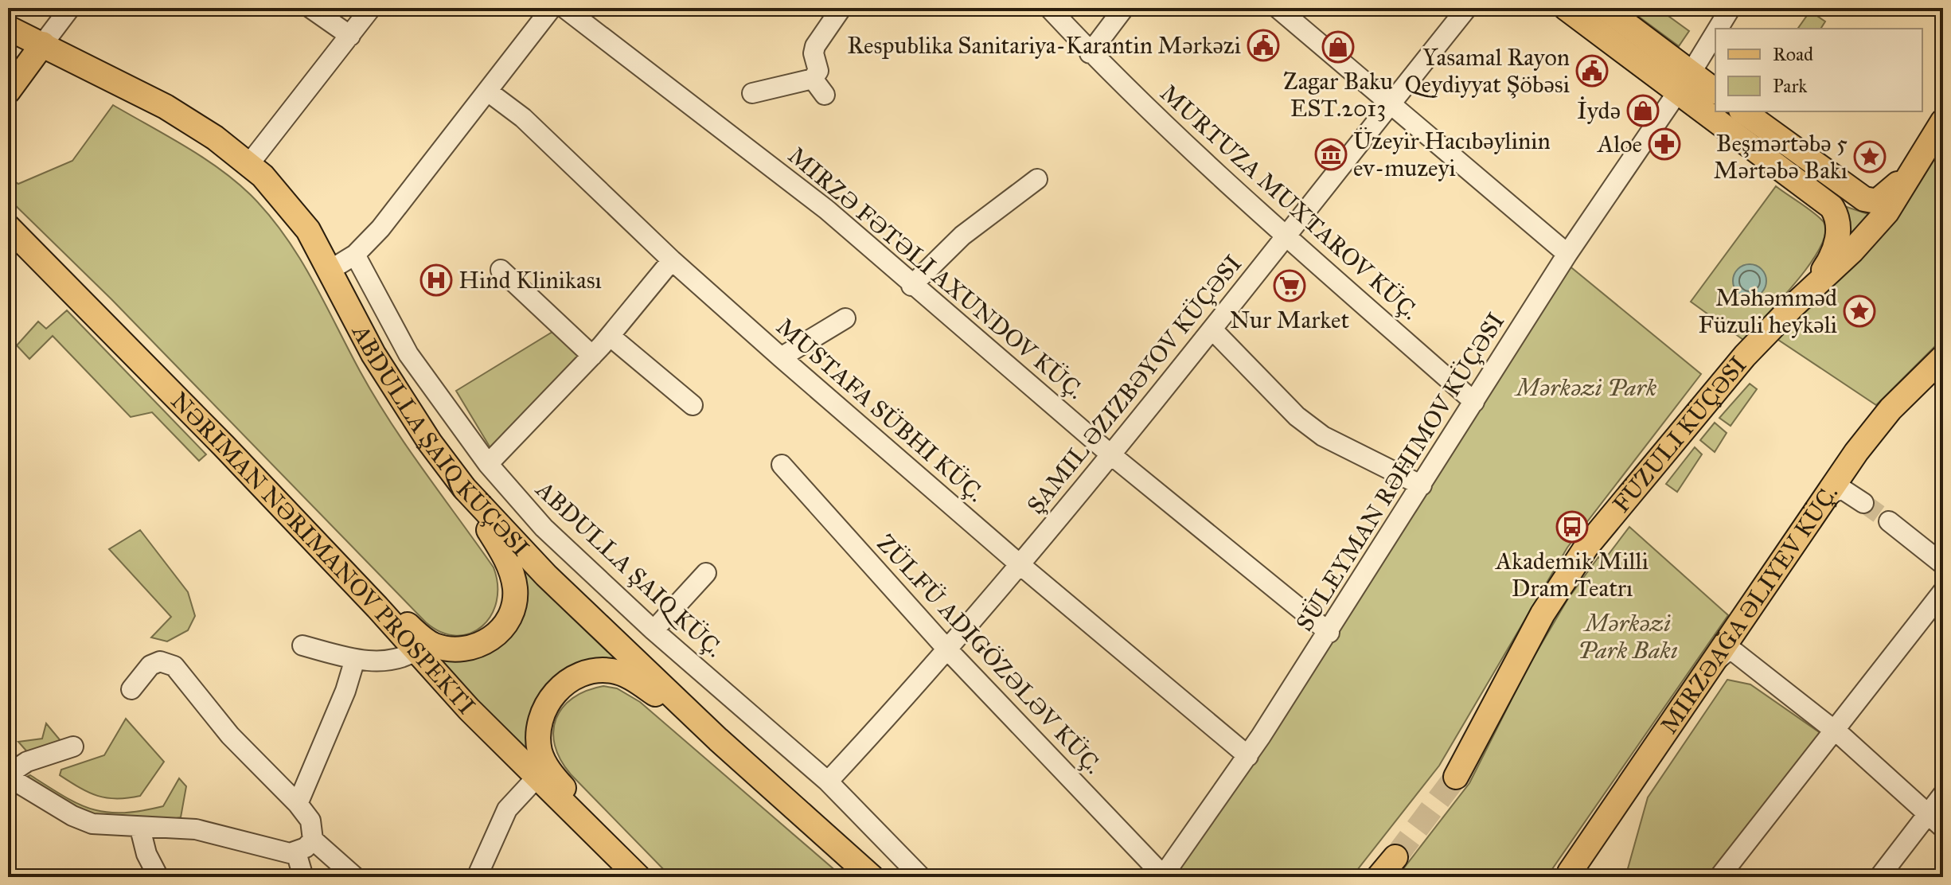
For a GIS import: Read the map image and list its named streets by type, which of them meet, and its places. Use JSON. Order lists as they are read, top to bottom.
{
  "streets": {
    "main road": [
      "FÜZULI KÜÇƏSI",
      "ABDULLA ŞAIQ KÜÇƏSI",
      "NƏRIMAN NƏRIMANOV PROSPEKTI",
      "MIRZƏAĞA ƏLIYEV KÜÇ."
    ],
    "street": [
      "MURTUZA MUXTAROV KÜÇ.",
      "MIRZƏ FƏTƏLI AXUNDOV KÜÇ.",
      "ŞAMIL ƏZIZBƏYOV KÜÇƏSI",
      "MUSTAFA SÜBHI KÜÇ.",
      "SÜLEYMAN RƏHIMOV KÜÇƏSI",
      "ABDULLA ŞAIQ KÜÇ."
    ]
  },
  "crossings": [
    ["MURTUZA MUXTAROV KÜÇ.", "ŞAMIL ƏZIZBƏYOV KÜÇƏSI"],
    ["MURTUZA MUXTAROV KÜÇ.", "SÜLEYMAN RƏHIMOV KÜÇƏSI"],
    ["MIRZƏ FƏTƏLI AXUNDOV KÜÇ.", "ŞAMIL ƏZIZBƏYOV KÜÇƏSI"],
    ["MIRZƏ FƏTƏLI AXUNDOV KÜÇ.", "SÜLEYMAN RƏHIMOV KÜÇƏSI"],
    ["ŞAMIL ƏZIZBƏYOV KÜÇƏSI", "MUSTAFA SÜBHI KÜÇ."],
    ["ŞAMIL ƏZIZBƏYOV KÜÇƏSI", "ABDULLA ŞAIQ KÜÇ."],
    ["MUSTAFA SÜBHI KÜÇ.", "SÜLEYMAN RƏHIMOV KÜÇƏSI"]
  ],
  "parks": ["Mərkəzi Park", "Mərkəzi Park Bakı"],
  "places": {
    "public building": ["Respublika Sanitariya-Karantin Mərkəzi", "Yasamal Rayon Qeydiyyat Şöbəsi"],
    "shop": ["Zagar Baku EST.2013", "İydə"],
    "pharmacy": ["Aloe"],
    "museum": ["Üzeyir Hacıbəylinin ev-muzeyi"],
    "place": ["Beşmərtəbə 5 Mərtəbə Bakı", "Məhəmməd Füzuli heykəli"],
    "hospital": ["Hind Klinikası"],
    "supermarket": ["Nur Market"],
    "bus stop": ["Akademik Milli Dram Teatrı"]
  },
  "legend": ["Road", "Park"]
}
